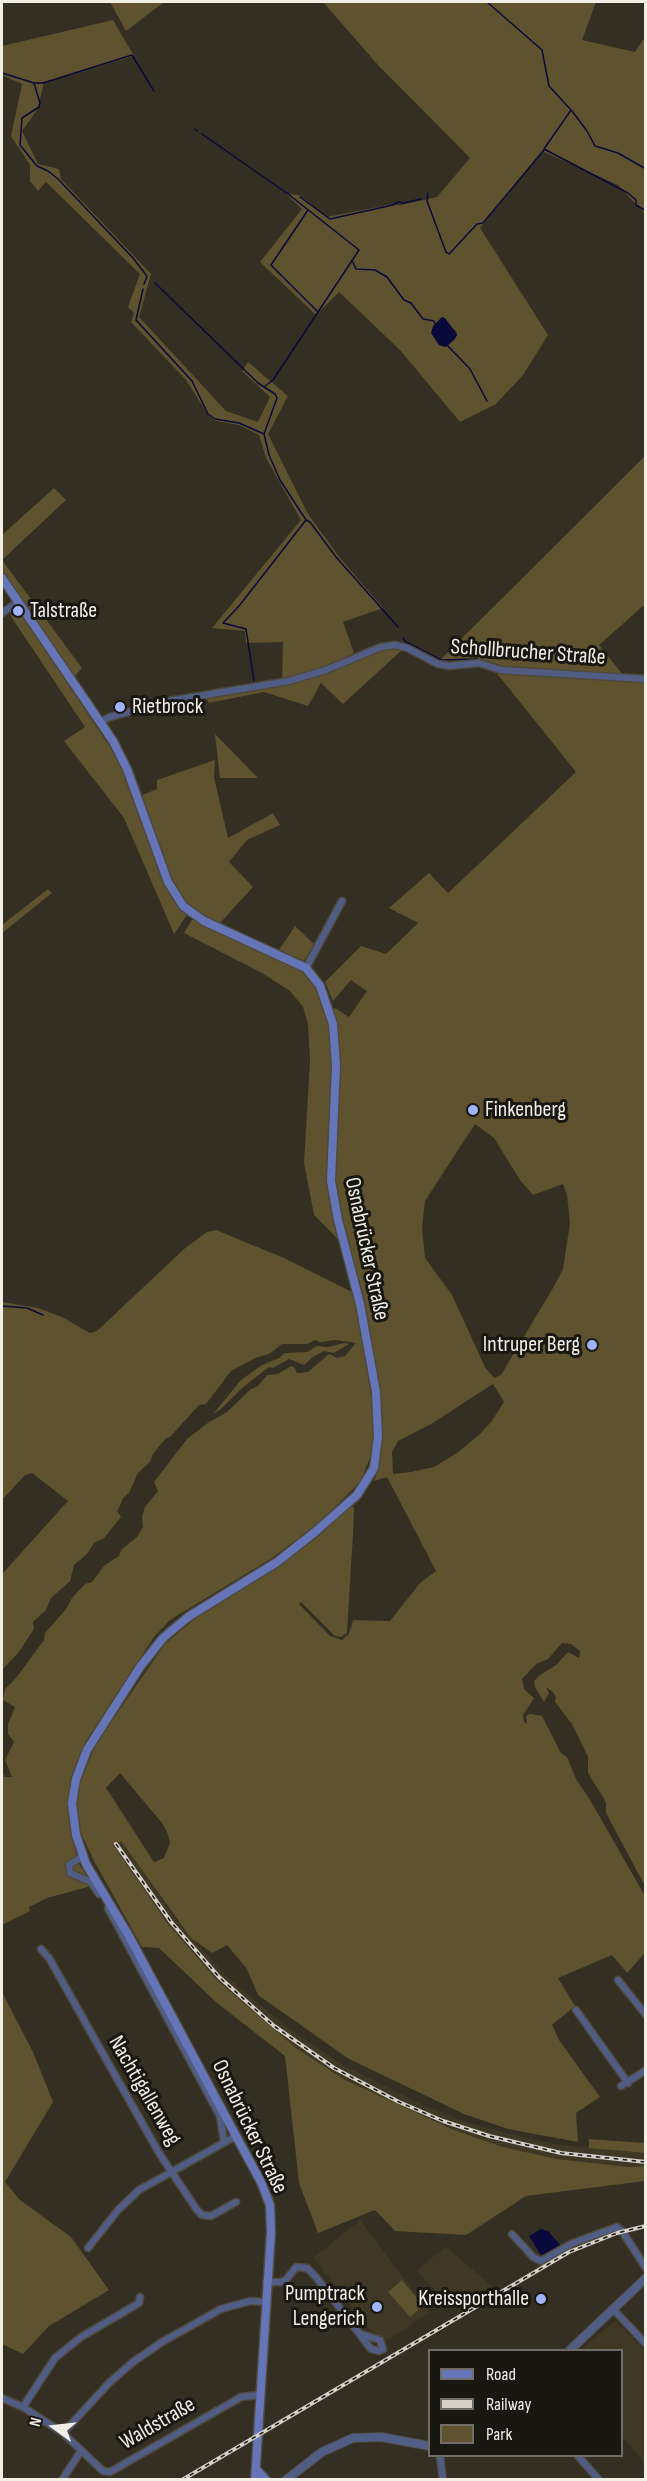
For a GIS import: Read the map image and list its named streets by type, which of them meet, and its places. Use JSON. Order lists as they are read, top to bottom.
{
  "streets": {
    "main road": ["Osnabrücker Straße"],
    "street": ["Schollbrucher Straße", "Nachtigallenweg", "Waldstraße"]
  },
  "crossings": [
    ["Osnabrücker Straße", "Waldstraße"]
  ],
  "places": [
    "Talstraße",
    "Rietbrock",
    "Finkenberg",
    "Intruper Berg",
    "Kreissporthalle",
    "Pumptrack Lengerich"
  ],
  "legend": ["Road", "Railway", "Park"],
  "north": "left"
}
